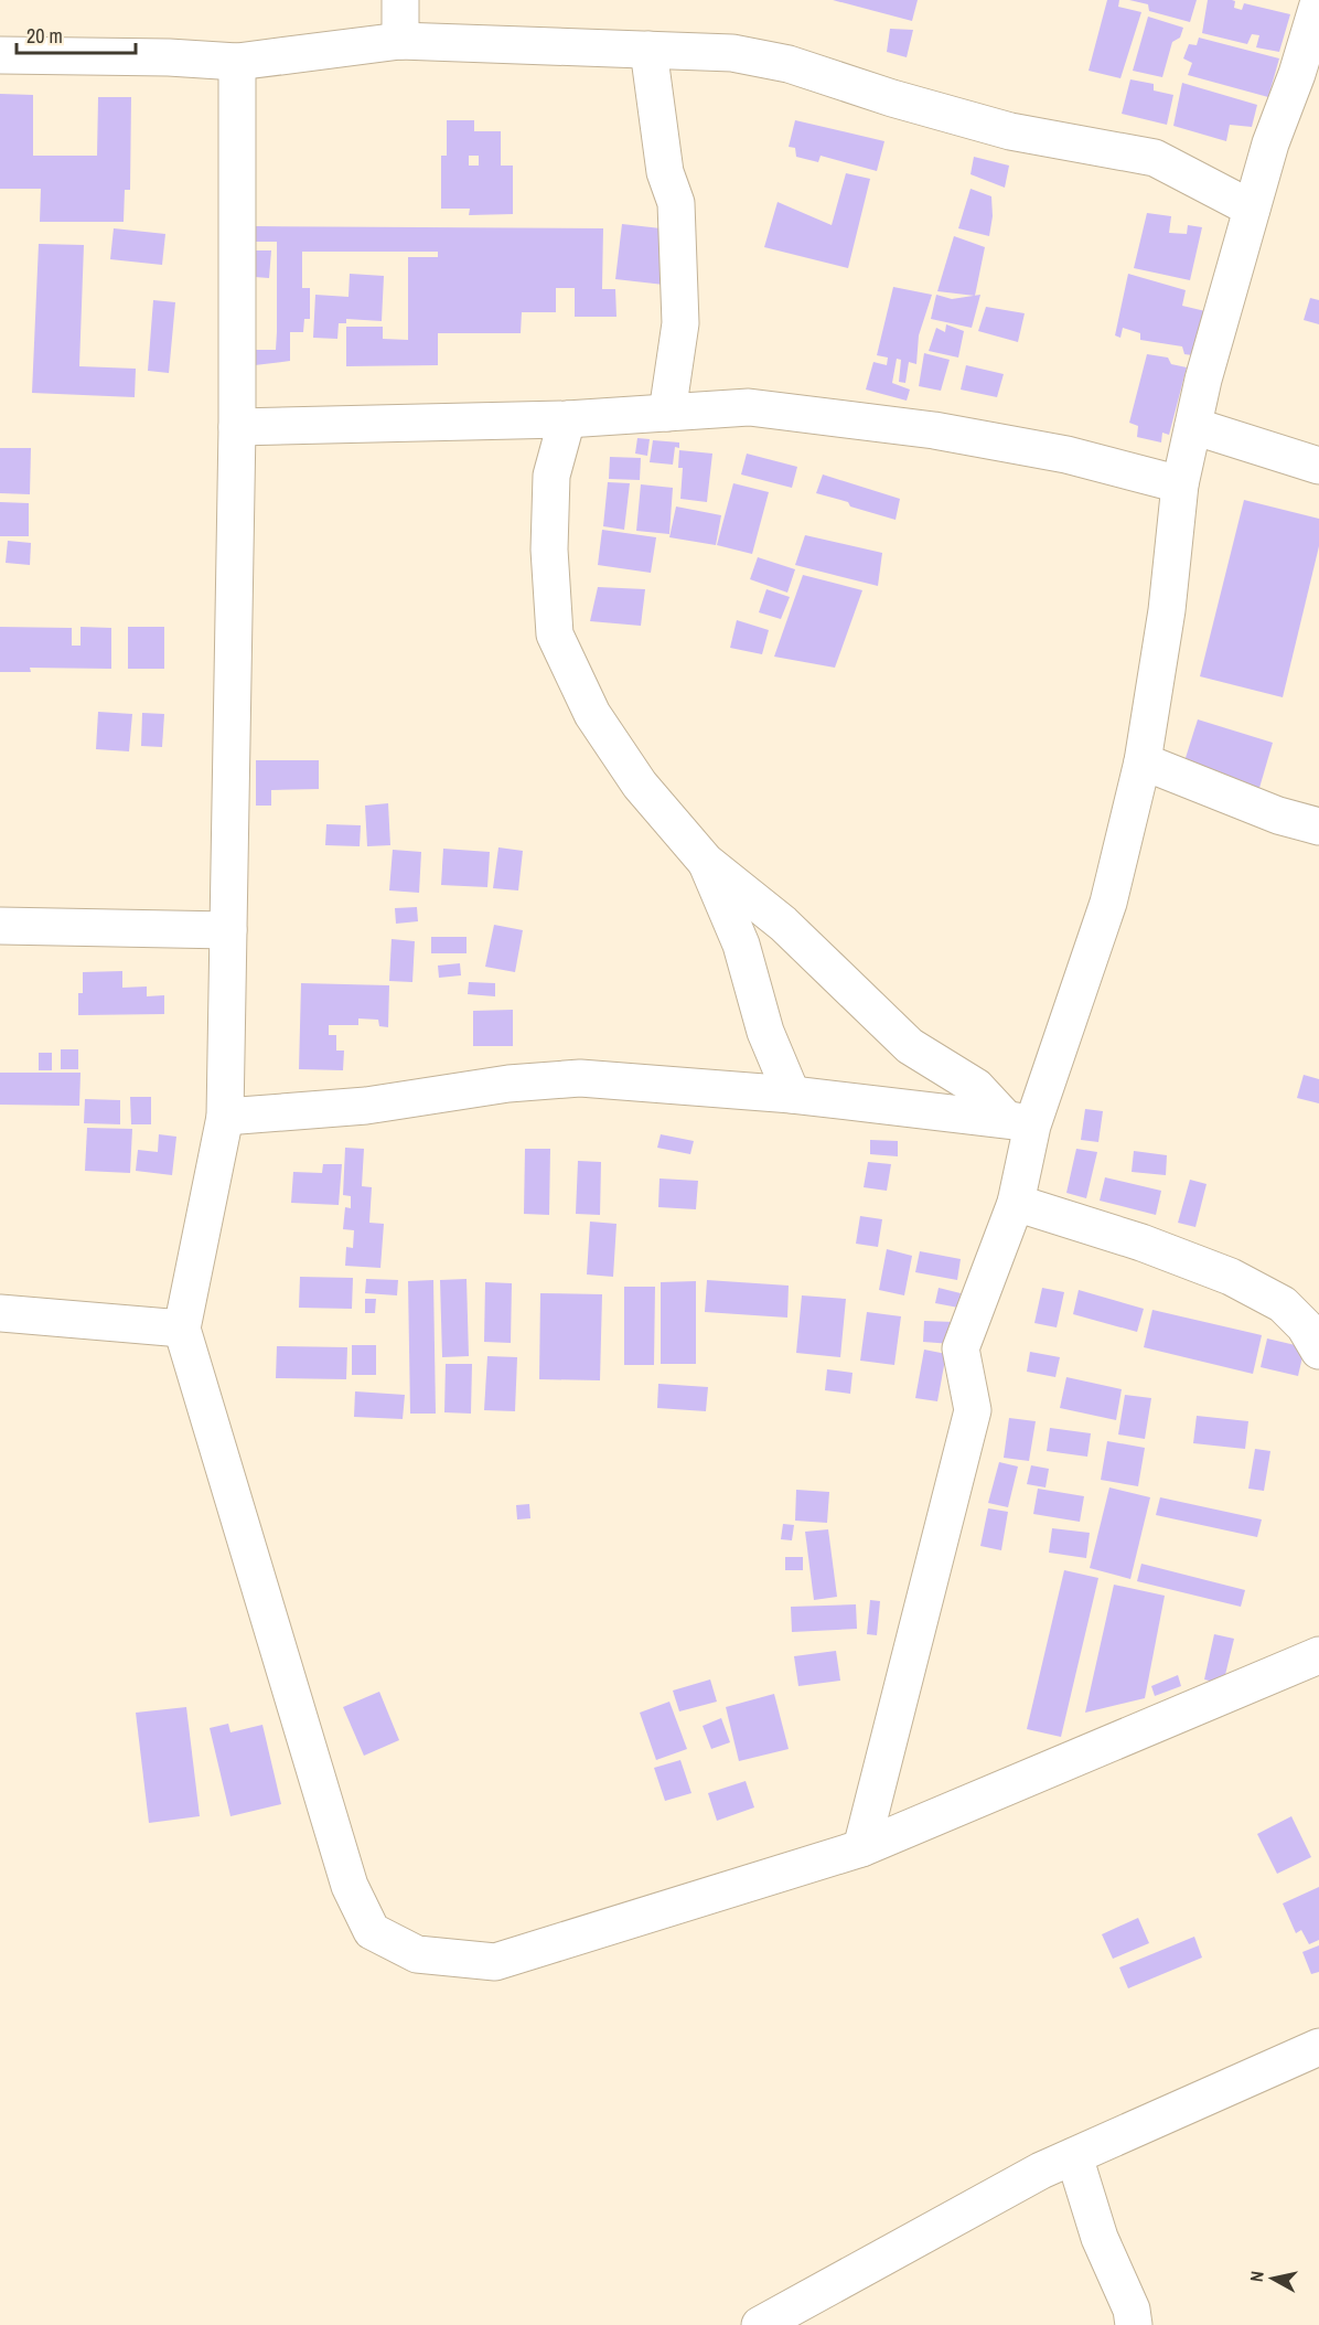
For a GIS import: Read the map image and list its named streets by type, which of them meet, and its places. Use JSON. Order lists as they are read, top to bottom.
{
  "scale_bar": "20 m",
  "north": "left"
}
